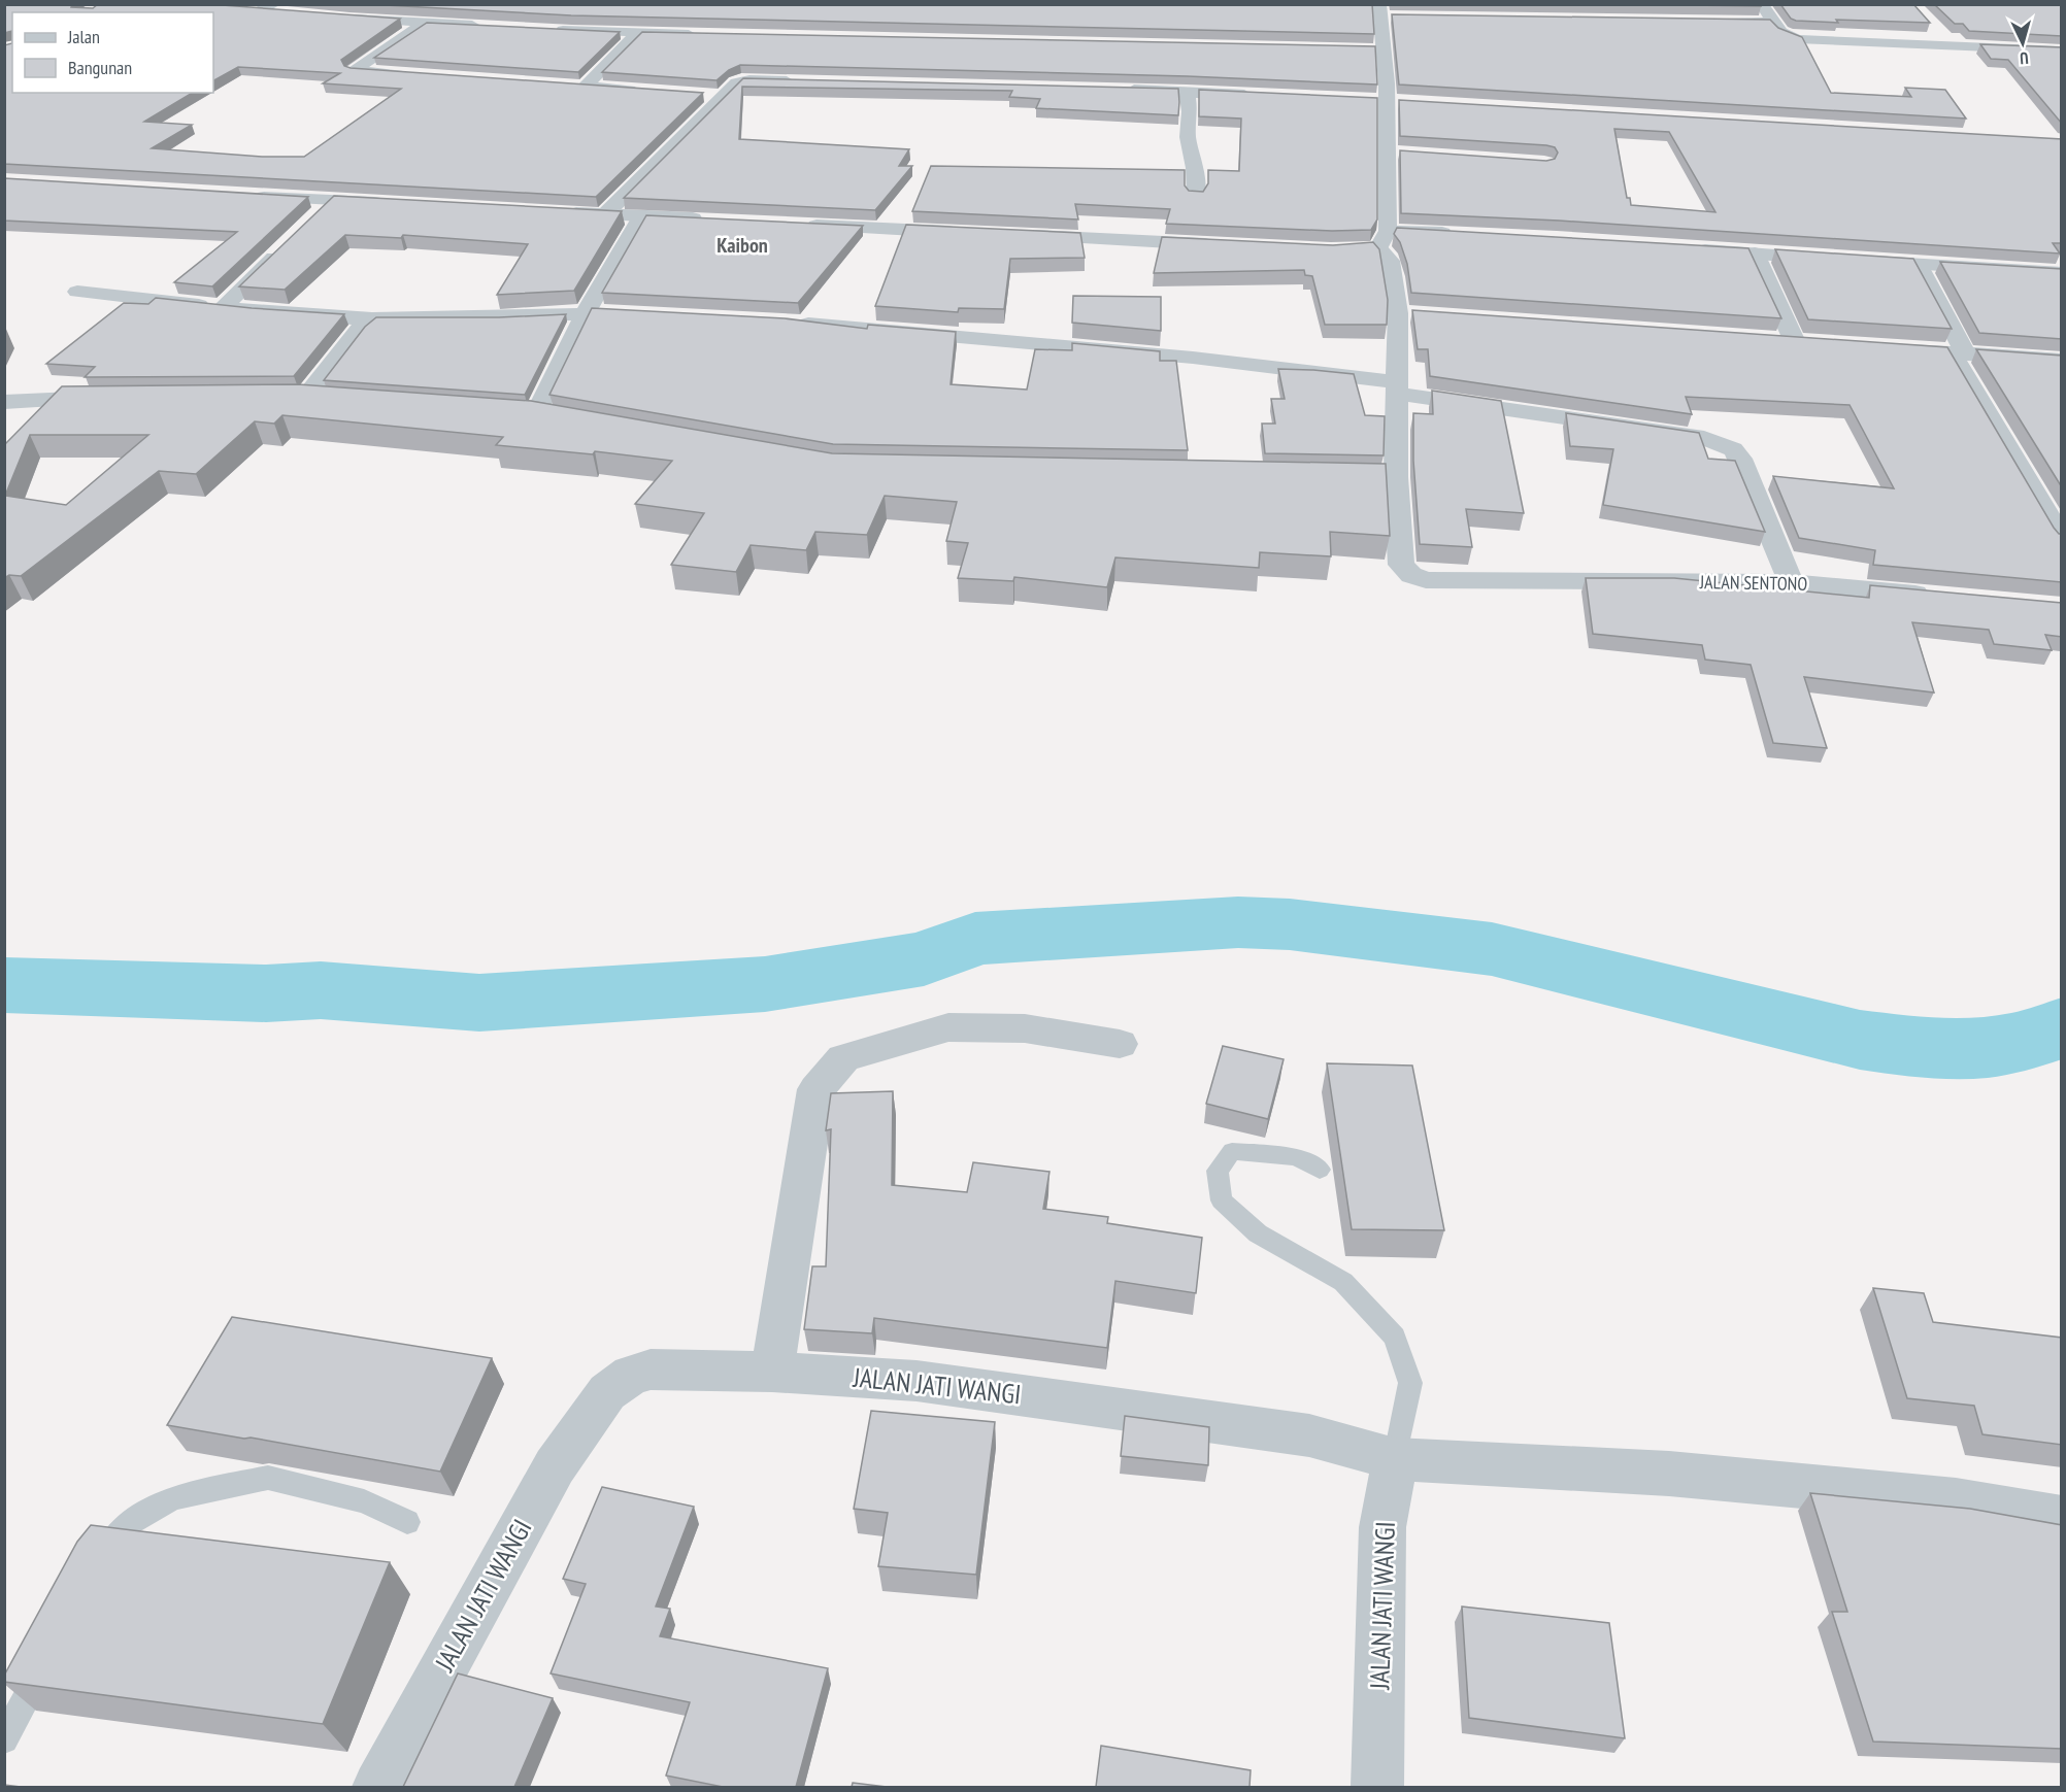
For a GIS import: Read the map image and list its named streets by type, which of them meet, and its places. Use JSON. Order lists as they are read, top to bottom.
{
  "streets": {
    "street": ["JALAN SENTONO", "JALAN JATI WANGI"]
  },
  "districts": ["Kaibon"],
  "legend": ["Jalan", "Bangunan"],
  "north": "bottom"
}
